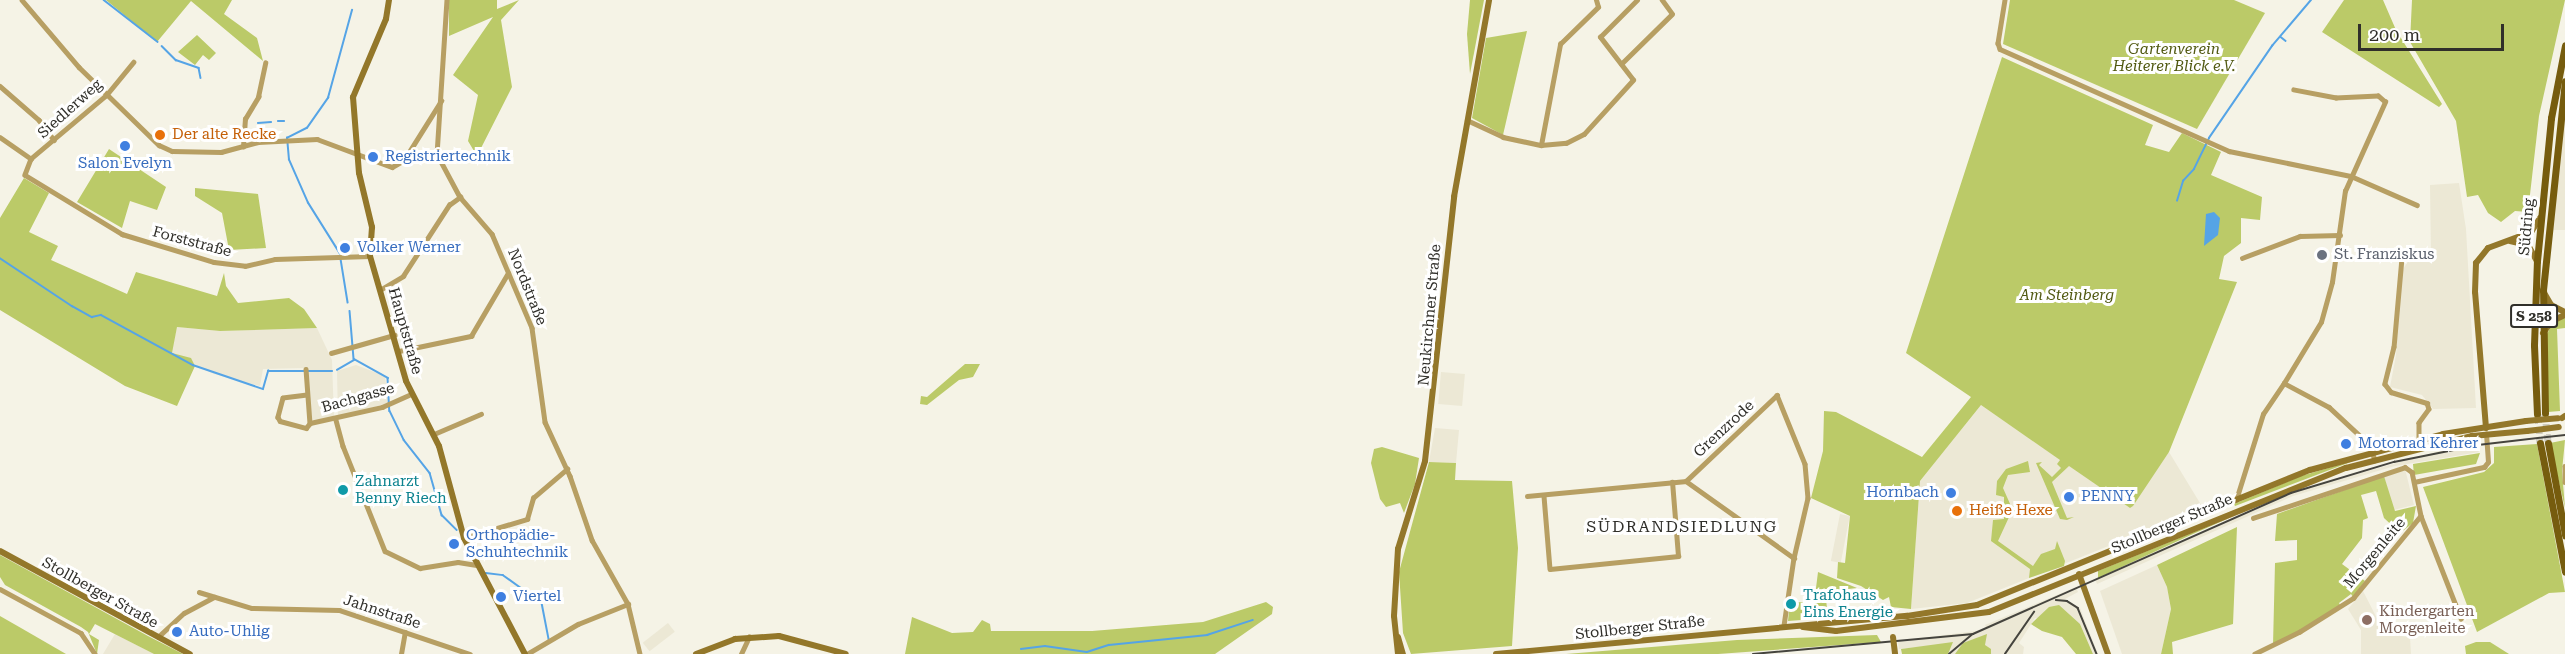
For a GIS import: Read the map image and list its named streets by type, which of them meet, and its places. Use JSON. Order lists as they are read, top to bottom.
{
  "streets": {
    "main road": [
      "Südring",
      "Neukirchner Straße",
      "S 258",
      "Hauptstraße",
      "Stollberger Straße"
    ],
    "street": [
      "Siedlerweg",
      "Forststraße",
      "Nordstraße",
      "Bachgasse",
      "Grenzrode",
      "Morgenleite",
      "Jahnstraße"
    ]
  },
  "crossings": [
    ["Siedlerweg", "Forststraße"],
    ["Südring", "S 258"],
    ["Forststraße", "Hauptstraße"],
    ["Hauptstraße", "Bachgasse"],
    ["Stollberger Straße", "Morgenleite"]
  ],
  "districts": ["SÜDRANDSIEDLUNG"],
  "parks": ["Gartenverein Heiterer Blick e.V.", "Am Steinberg"],
  "places": [
    "Der alte Recke",
    "Salon Evelyn",
    "Registriertechnik",
    "Volker Werner",
    "St. Franziskus",
    "Motorrad Kehrer",
    "Zahnarzt Benny Riech",
    "Hornbach",
    "PENNY",
    "Heiße Hexe",
    "Orthopädie- Schuhtechnik",
    "Viertel",
    "Trafohaus Eins Energie",
    "Kindergarten Morgenleite",
    "Auto-Uhlig"
  ],
  "scale_bar": "200 m"
}
